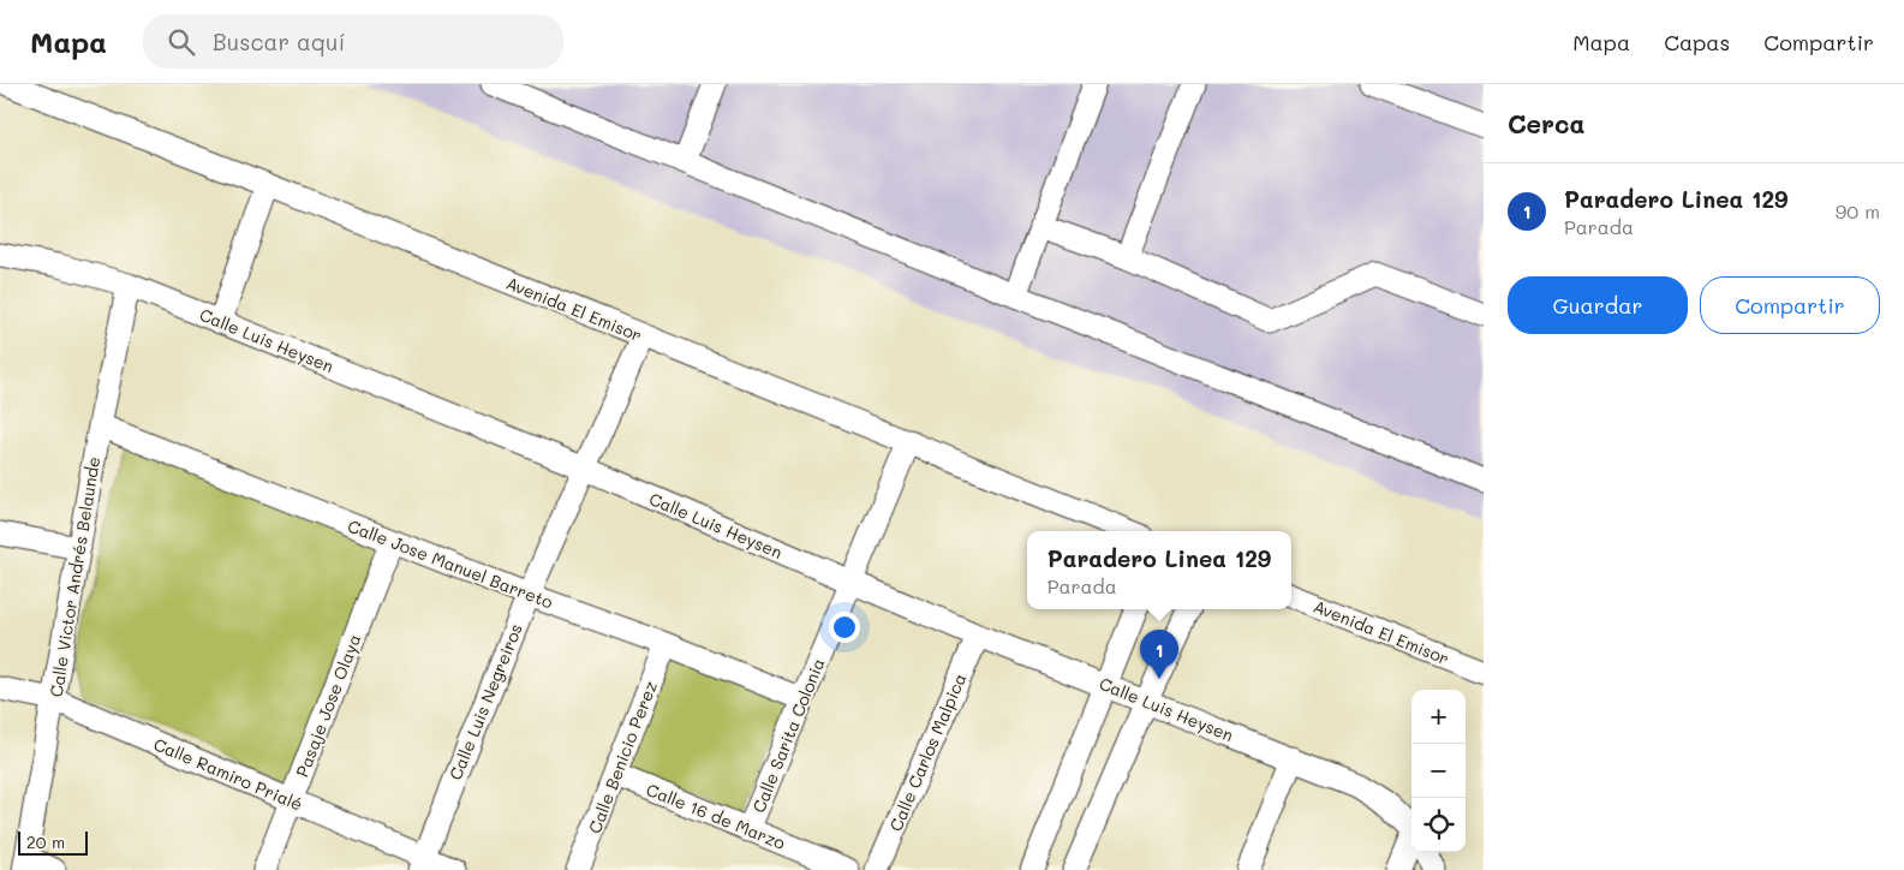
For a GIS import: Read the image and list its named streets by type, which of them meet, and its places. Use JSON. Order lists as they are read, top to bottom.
{
  "streets": {
    "street": [
      "Avenida El Emisor",
      "Calle Luis Heysen",
      "Calle Jose Manuel Barreto",
      "Calle Victor Andrés Belaunde",
      "Calle Luis Negreiros",
      "Pasaje Jose Olaya",
      "Calle Sarita Colonia",
      "Calle Carlos Malpica",
      "Calle Benicio Perez",
      "Calle Ramiro Prialé",
      "Calle 16 de Marzo"
    ]
  },
  "crossings": [
    ["Avenida El Emisor", "Calle Luis Negreiros"],
    ["Avenida El Emisor", "Calle Sarita Colonia"],
    ["Calle Luis Heysen", "Calle Victor Andrés Belaunde"],
    ["Calle Luis Heysen", "Calle Luis Negreiros"],
    ["Calle Luis Heysen", "Calle Sarita Colonia"],
    ["Calle Luis Heysen", "Calle Carlos Malpica"],
    ["Calle Jose Manuel Barreto", "Calle Victor Andrés Belaunde"],
    ["Calle Jose Manuel Barreto", "Calle Luis Negreiros"],
    ["Calle Jose Manuel Barreto", "Pasaje Jose Olaya"],
    ["Calle Jose Manuel Barreto", "Calle Sarita Colonia"],
    ["Calle Jose Manuel Barreto", "Calle Benicio Perez"],
    ["Calle Victor Andrés Belaunde", "Calle Ramiro Prialé"],
    ["Calle Luis Negreiros", "Calle Ramiro Prialé"],
    ["Pasaje Jose Olaya", "Calle Ramiro Prialé"],
    ["Calle Sarita Colonia", "Calle 16 de Marzo"],
    ["Calle Benicio Perez", "Calle 16 de Marzo"]
  ],
  "scale_bar": "20 m",
  "page": {
    "header": "Mapa",
    "search": "Buscar aquí",
    "nav": ["Mapa", "Capas", "Compartir"],
    "heading": "Cerca",
    "list": [
      {
        "mark": "1",
        "name": "Paradero Linea 129",
        "note": "Parada",
        "value": "90 m"
      }
    ],
    "buttons": ["Guardar", "Compartir"],
    "popup": ["Paradero Linea 129", "Parada"],
    "pins": "1",
    "map_buttons": ["+", "−"],
    "scale": "20 m"
  }
}
